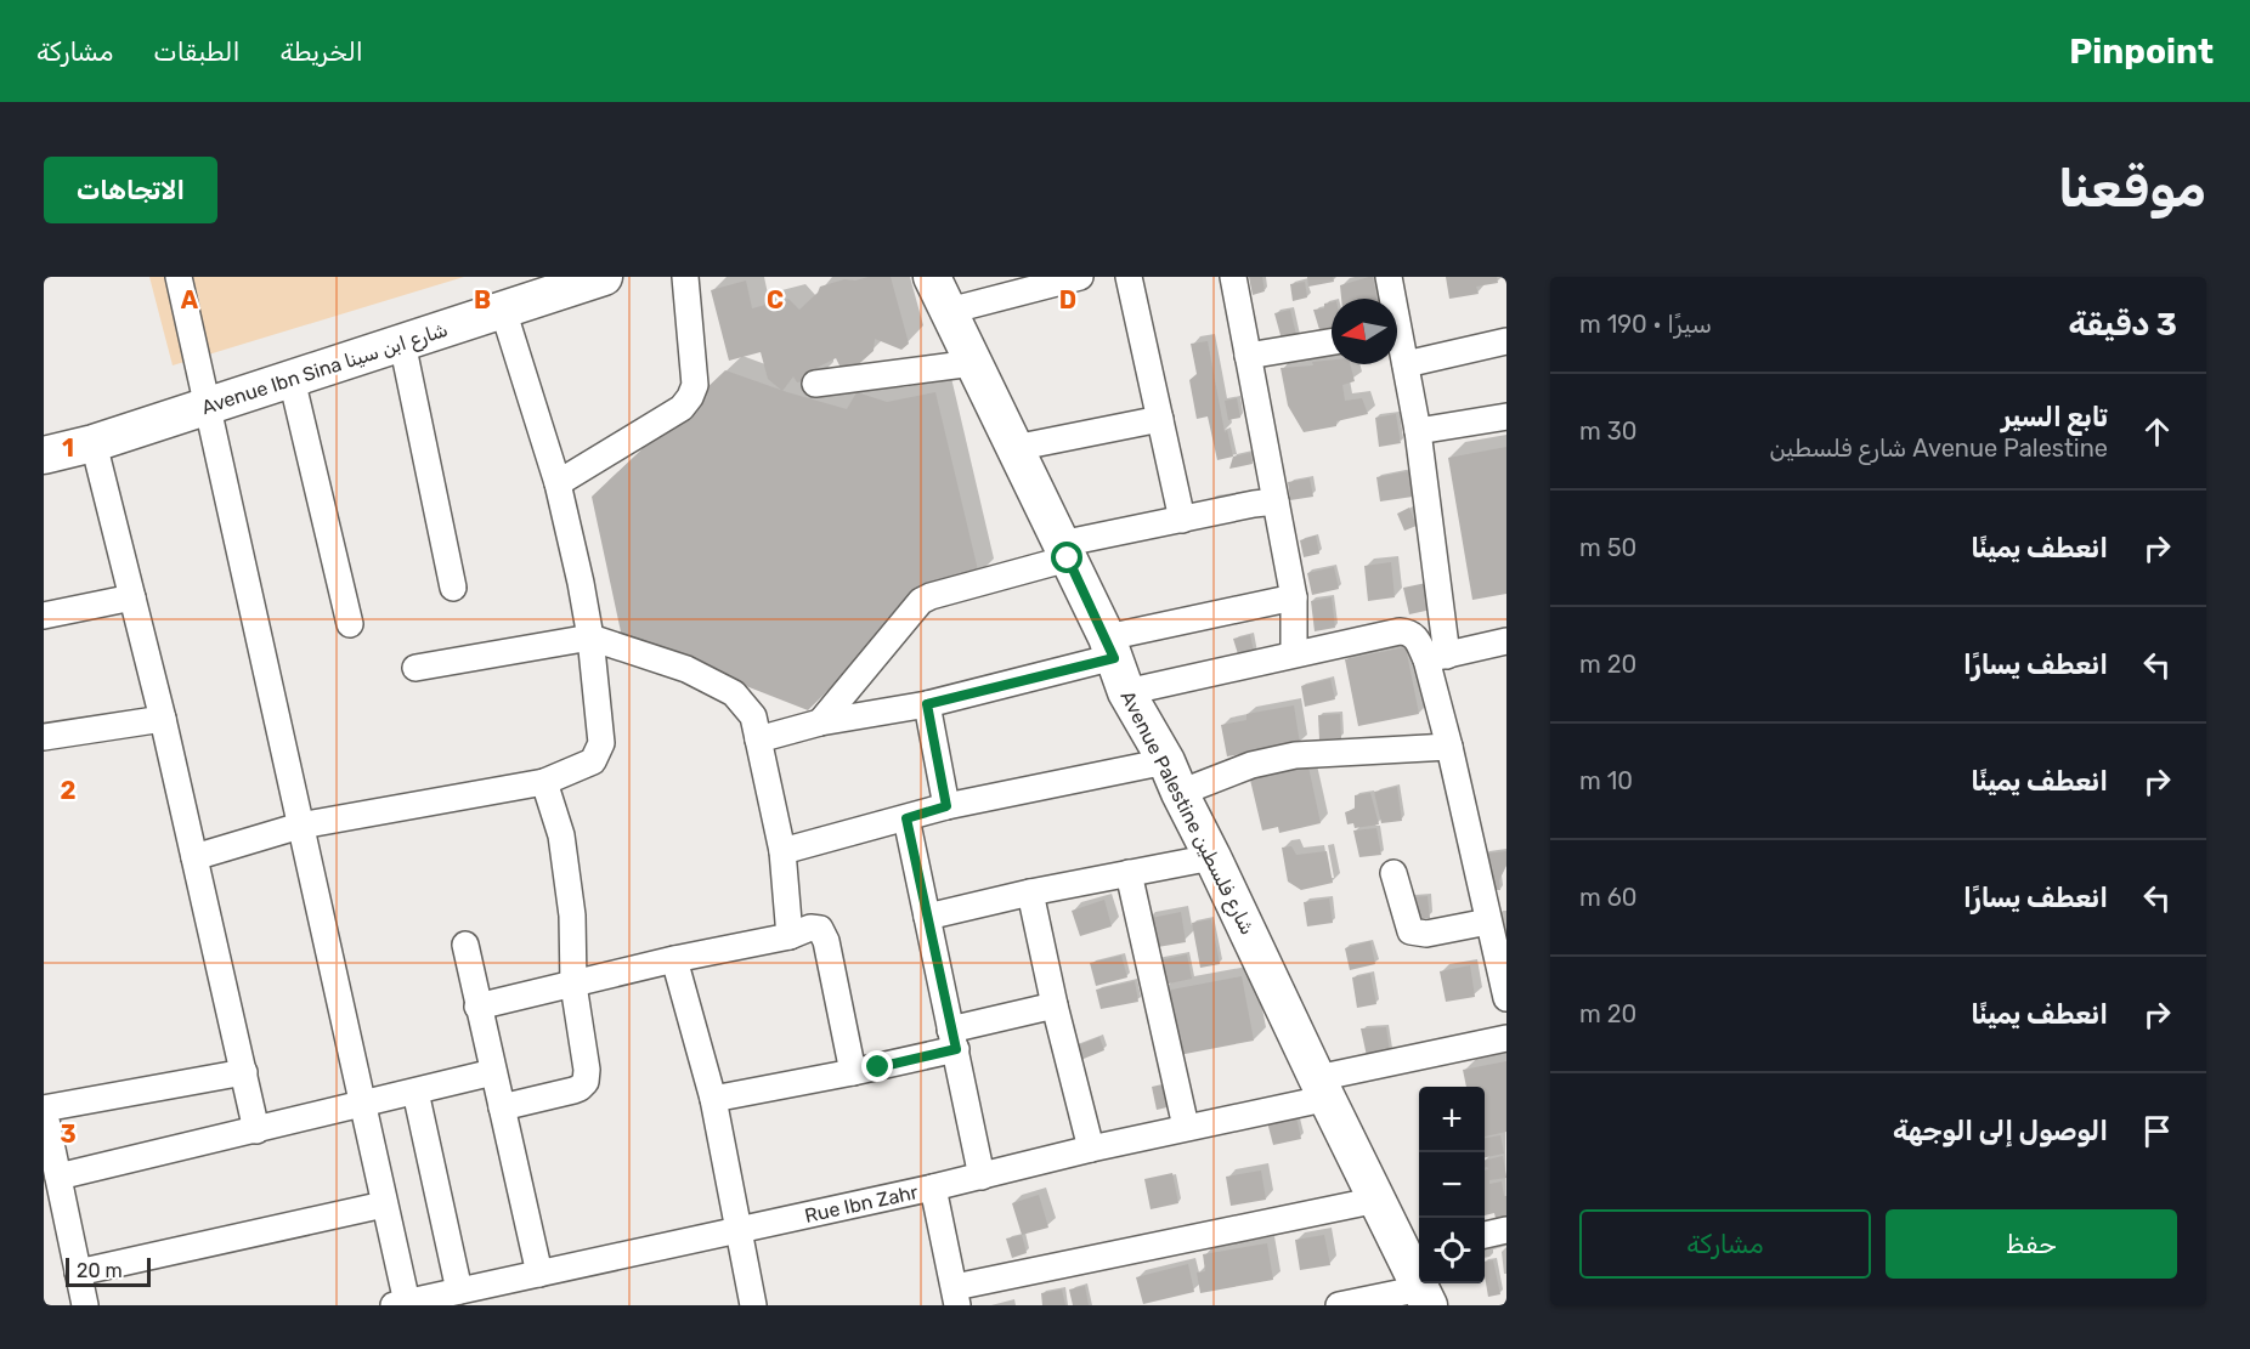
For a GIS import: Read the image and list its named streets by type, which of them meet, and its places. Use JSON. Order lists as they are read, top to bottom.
{
  "streets": {
    "street": ["Avenue Ibn Sina شارع ابن سينا", "Avenue Palestine شارع فلسطين", "Rue Ibn Zahr"]
  },
  "crossings": [
    ["Avenue Palestine شارع فلسطين", "Rue Ibn Zahr"]
  ],
  "scale_bar": "20 m",
  "north": "left",
  "page": {
    "header": "Pinpoint",
    "nav": ["الخريطة", "الطبقات", "مشاركة"],
    "buttons": [
      "الاتجاهات",
      ["حفظ", "مشاركة"]
    ],
    "title": "موقعنا",
    "heading": ["3 دقيقة", "سيرًا · 190 m"],
    "list": [
      ["تابع السير", "Avenue Palestine شارع فلسطين", "30 m"],
      ["انعطف يمينًا", "50 m"],
      ["انعطف يسارًا", "20 m"],
      ["انعطف يمينًا", "10 m"],
      ["انعطف يسارًا", "60 m"],
      ["انعطف يمينًا", "20 m"],
      "الوصول إلى الوجهة"
    ],
    "map_buttons": ["+", "−"],
    "scale": "20 m"
  },
  "grid": {
    "columns": [
      "A",
      "B",
      "C",
      "D"
    ],
    "rows": ["1", "2", "3"]
  }
}
